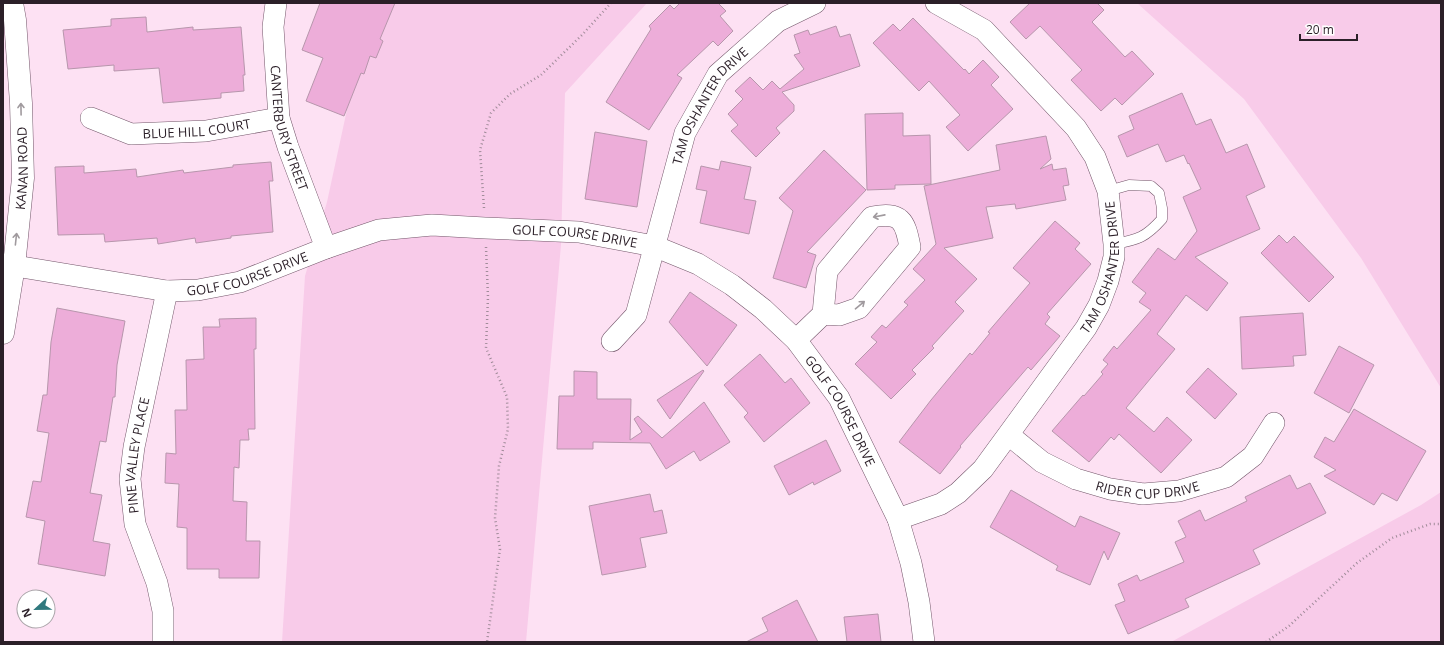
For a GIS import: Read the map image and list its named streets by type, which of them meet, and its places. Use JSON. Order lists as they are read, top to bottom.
{
  "streets": {
    "main road": ["KANAN ROAD"],
    "street": [
      "TAM OSHANTER DRIVE",
      "CANTERBURY STREET",
      "BLUE HILL COURT",
      "GOLF COURSE DRIVE",
      "PINE VALLEY PLACE",
      "RIDER CUP DRIVE"
    ]
  },
  "crossings": [
    ["TAM OSHANTER DRIVE", "GOLF COURSE DRIVE"],
    ["TAM OSHANTER DRIVE", "RIDER CUP DRIVE"],
    ["CANTERBURY STREET", "BLUE HILL COURT"],
    ["CANTERBURY STREET", "GOLF COURSE DRIVE"],
    ["KANAN ROAD", "GOLF COURSE DRIVE"],
    ["GOLF COURSE DRIVE", "PINE VALLEY PLACE"]
  ],
  "one_way": ["KANAN ROAD"],
  "scale_bar": "20 m",
  "north": "left"
}
